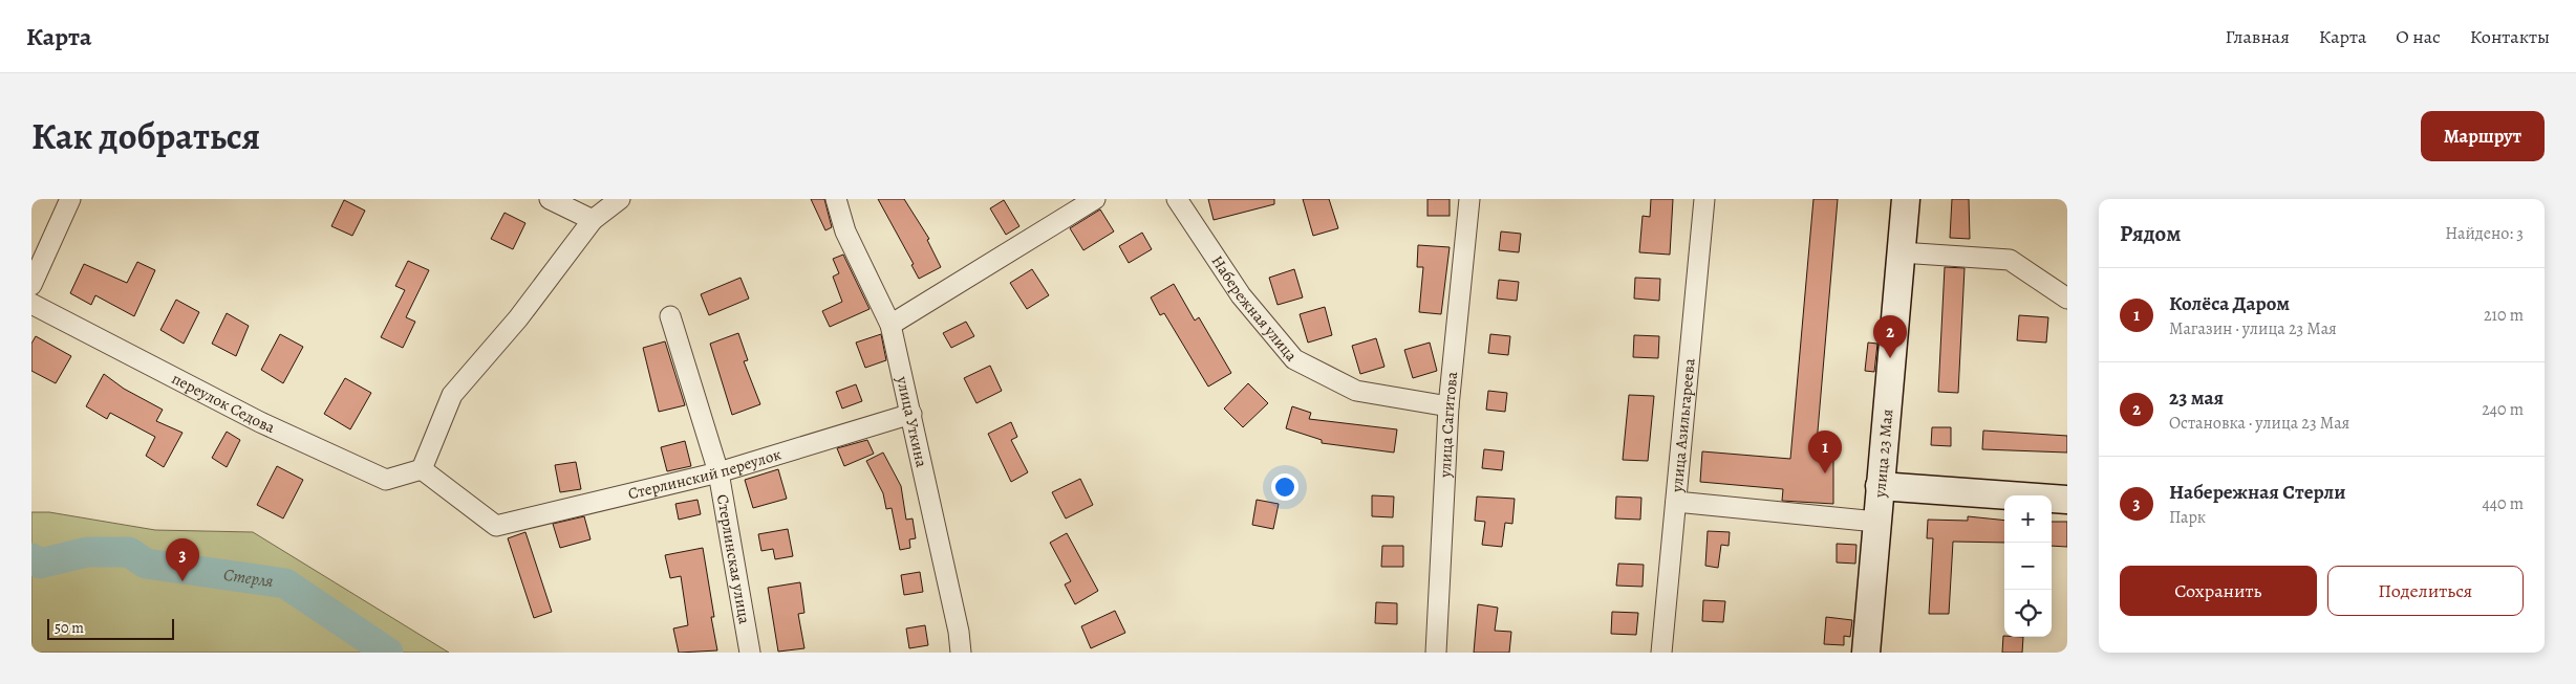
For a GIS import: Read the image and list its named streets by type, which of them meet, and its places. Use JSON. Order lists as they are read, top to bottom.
{
  "streets": {
    "main road": ["улица 23 Мая"],
    "street": [
      "Набережная улица",
      "переулок Седова",
      "улица Уткина",
      "улица Сагитова",
      "улица Азильгареева",
      "Стерлинский переулок",
      "Стерлинская улица"
    ]
  },
  "crossings": [
    ["Набережная улица", "улица Сагитова"],
    ["переулок Седова", "Стерлинский переулок"],
    ["улица Уткина", "Стерлинский переулок"],
    ["Стерлинский переулок", "Стерлинская улица"]
  ],
  "water": ["Стерля"],
  "scale_bar": "50 m",
  "page": {
    "header": "Карта",
    "nav": [
      "Главная",
      "Карта",
      "О нас",
      "Контакты"
    ],
    "title": "Как добраться",
    "buttons": [
      "Маршрут",
      ["Сохранить", "Поделиться"]
    ],
    "heading": ["Рядом", "Найдено: 3"],
    "list": [
      {
        "mark": "1",
        "name": "Колёса Даром",
        "note": "Магазин · улица 23 Мая",
        "value": "210 m"
      },
      {
        "mark": "2",
        "name": "23 мая",
        "note": "Остановка · улица 23 Мая",
        "value": "240 m"
      },
      {
        "mark": "3",
        "name": "Набережная Стерли",
        "note": "Парк",
        "value": "440 m"
      }
    ],
    "pins": ["2", "1", "3"],
    "map_buttons": ["+", "−"],
    "scale": "50 m"
  }
}
